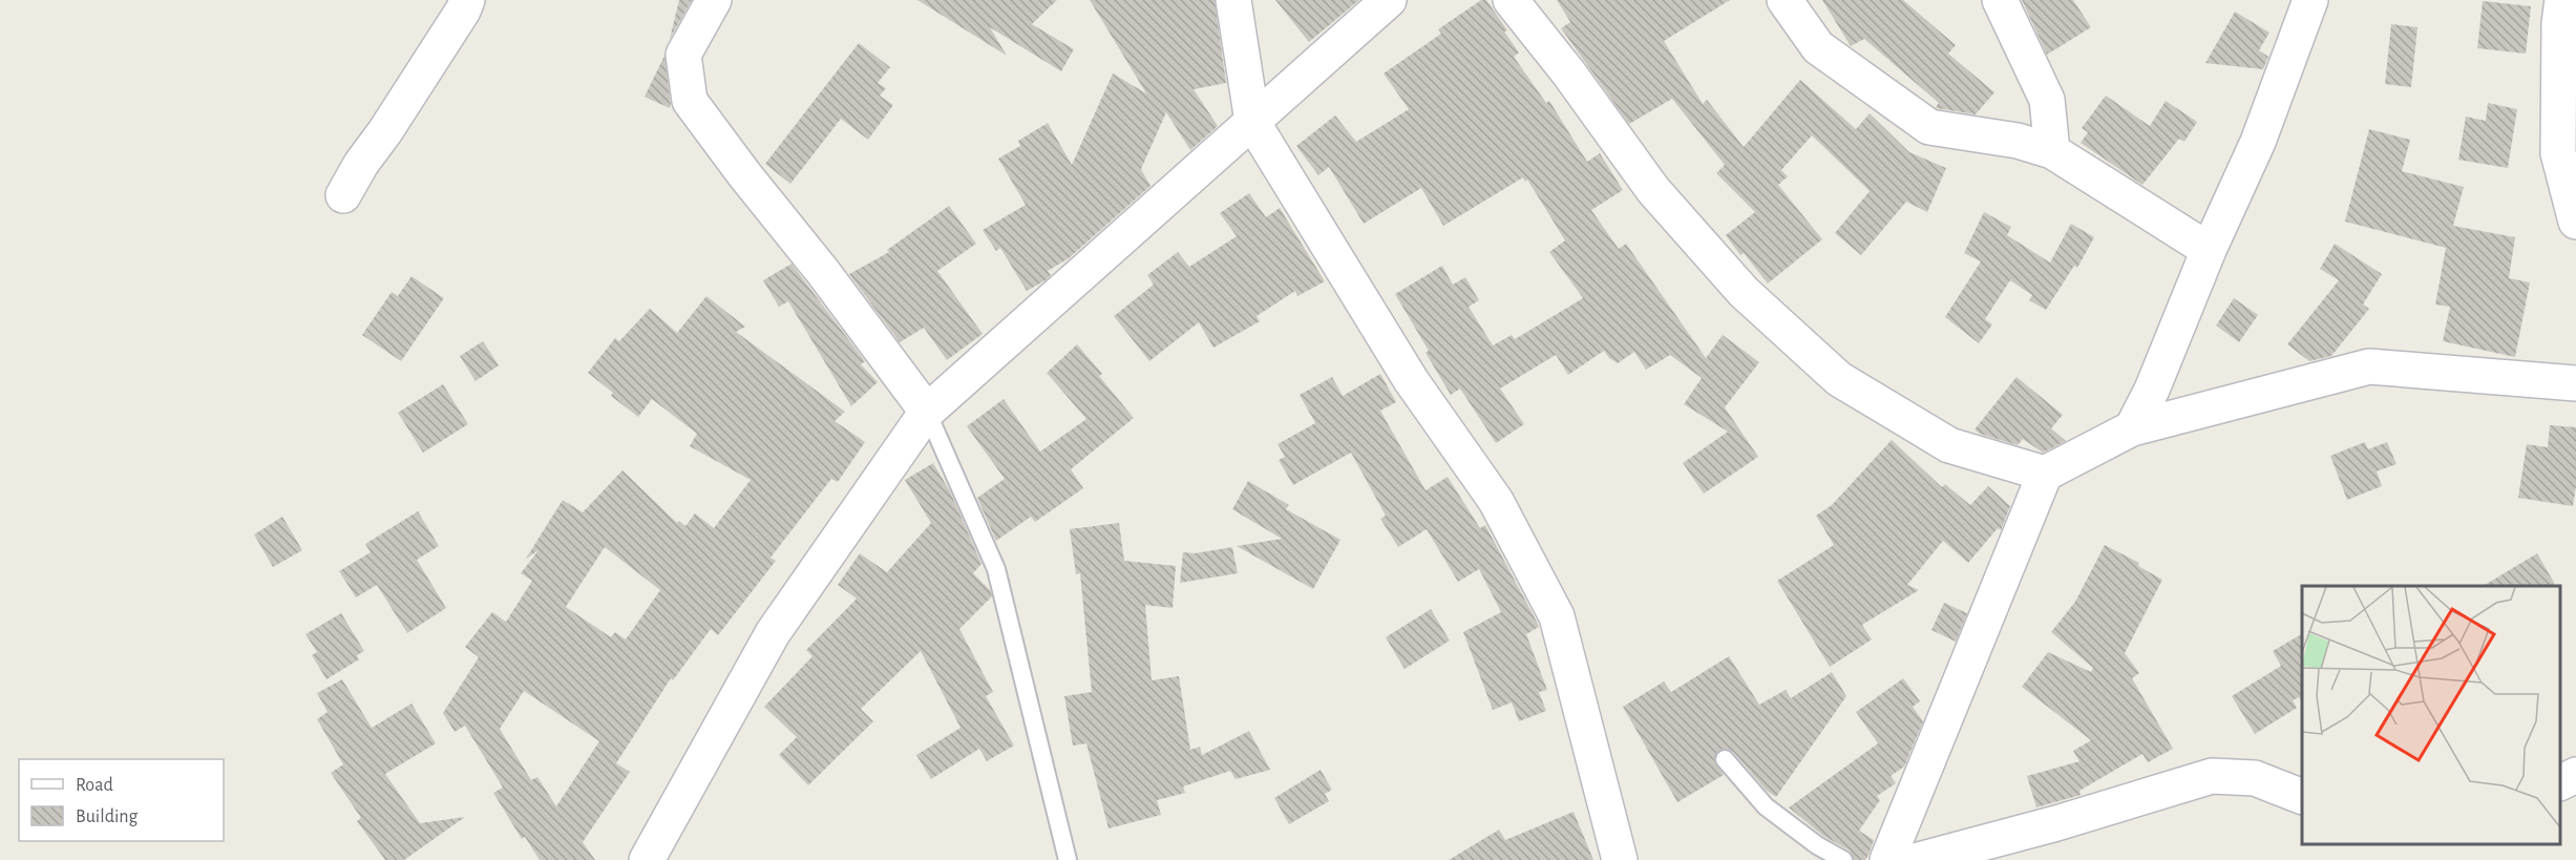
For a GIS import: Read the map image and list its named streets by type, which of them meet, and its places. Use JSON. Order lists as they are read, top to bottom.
{
  "legend": ["Road", "Building"]
}
